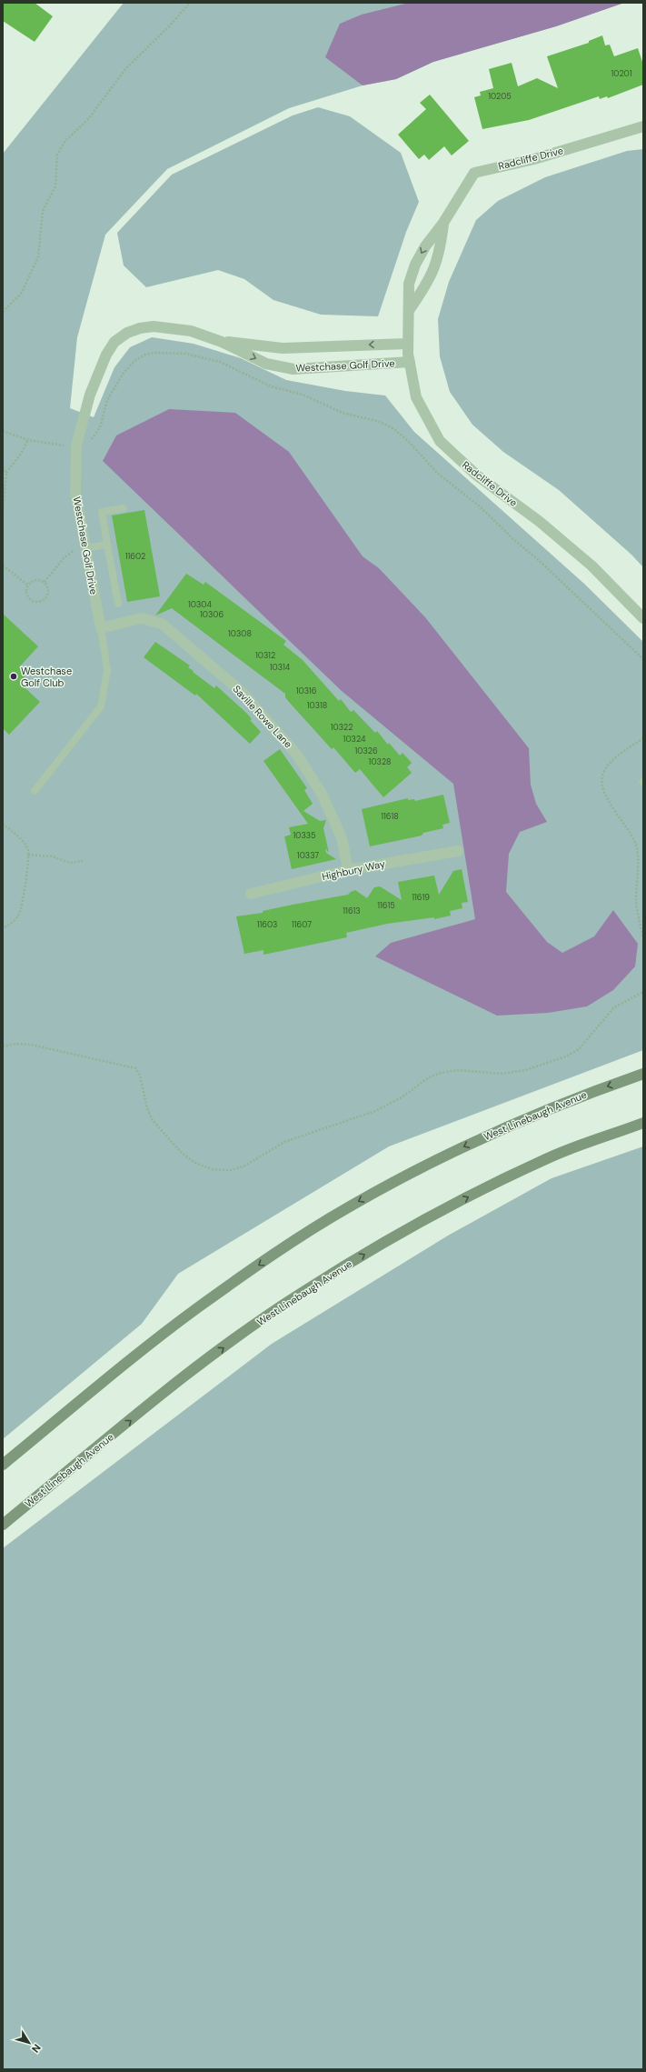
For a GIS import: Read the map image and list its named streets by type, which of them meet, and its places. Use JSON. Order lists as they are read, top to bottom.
{
  "streets": {
    "main road": ["West Linebaugh Avenue"],
    "street": [
      "Radcliffe Drive",
      "Westchase Golf Drive",
      "Saville Rowe Lane",
      "Highbury Way"
    ]
  },
  "crossings": [
    ["Radcliffe Drive", "Westchase Golf Drive"],
    ["Westchase Golf Drive", "Saville Rowe Lane"],
    ["Saville Rowe Lane", "Highbury Way"]
  ],
  "places": ["Westchase Golf Club"],
  "house_numbers": [
    "10201",
    "10205",
    "11602",
    "10304",
    "10306",
    "10308",
    "10312",
    "10314",
    "10316",
    "10318",
    "10322",
    "10324",
    "10326",
    "10328",
    "11618",
    "10335",
    "10337",
    "11619",
    "11615",
    "11613",
    "11603",
    "11607"
  ],
  "north": "bottom right"
}
